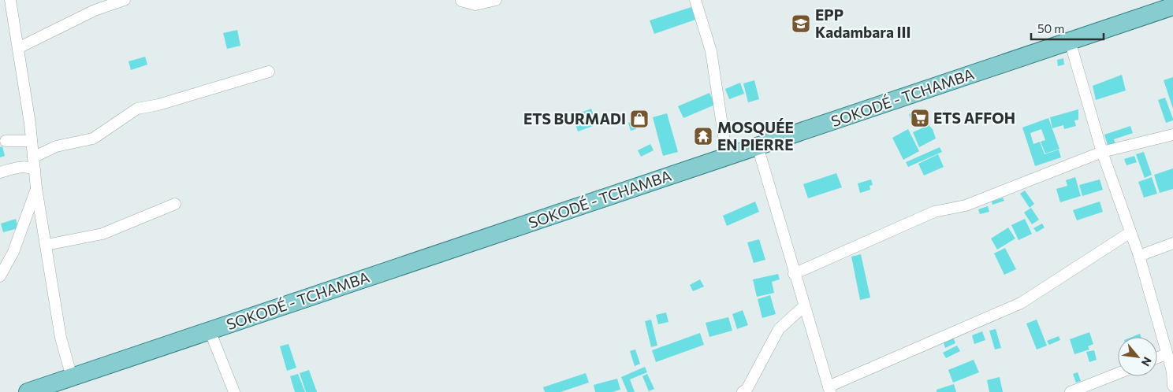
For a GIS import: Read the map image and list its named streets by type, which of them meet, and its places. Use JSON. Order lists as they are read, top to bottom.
{
  "streets": {
    "main road": ["SOKODÉ - TCHAMBA"]
  },
  "places": {
    "school or university": ["EPP Kadambara III"],
    "supermarket": ["ETS AFFOH"],
    "shop": ["ETS BURMADI"],
    "temple": ["MOSQUÉE EN PIERRE"]
  },
  "scale_bar": "50 m",
  "north": "bottom right"
}
